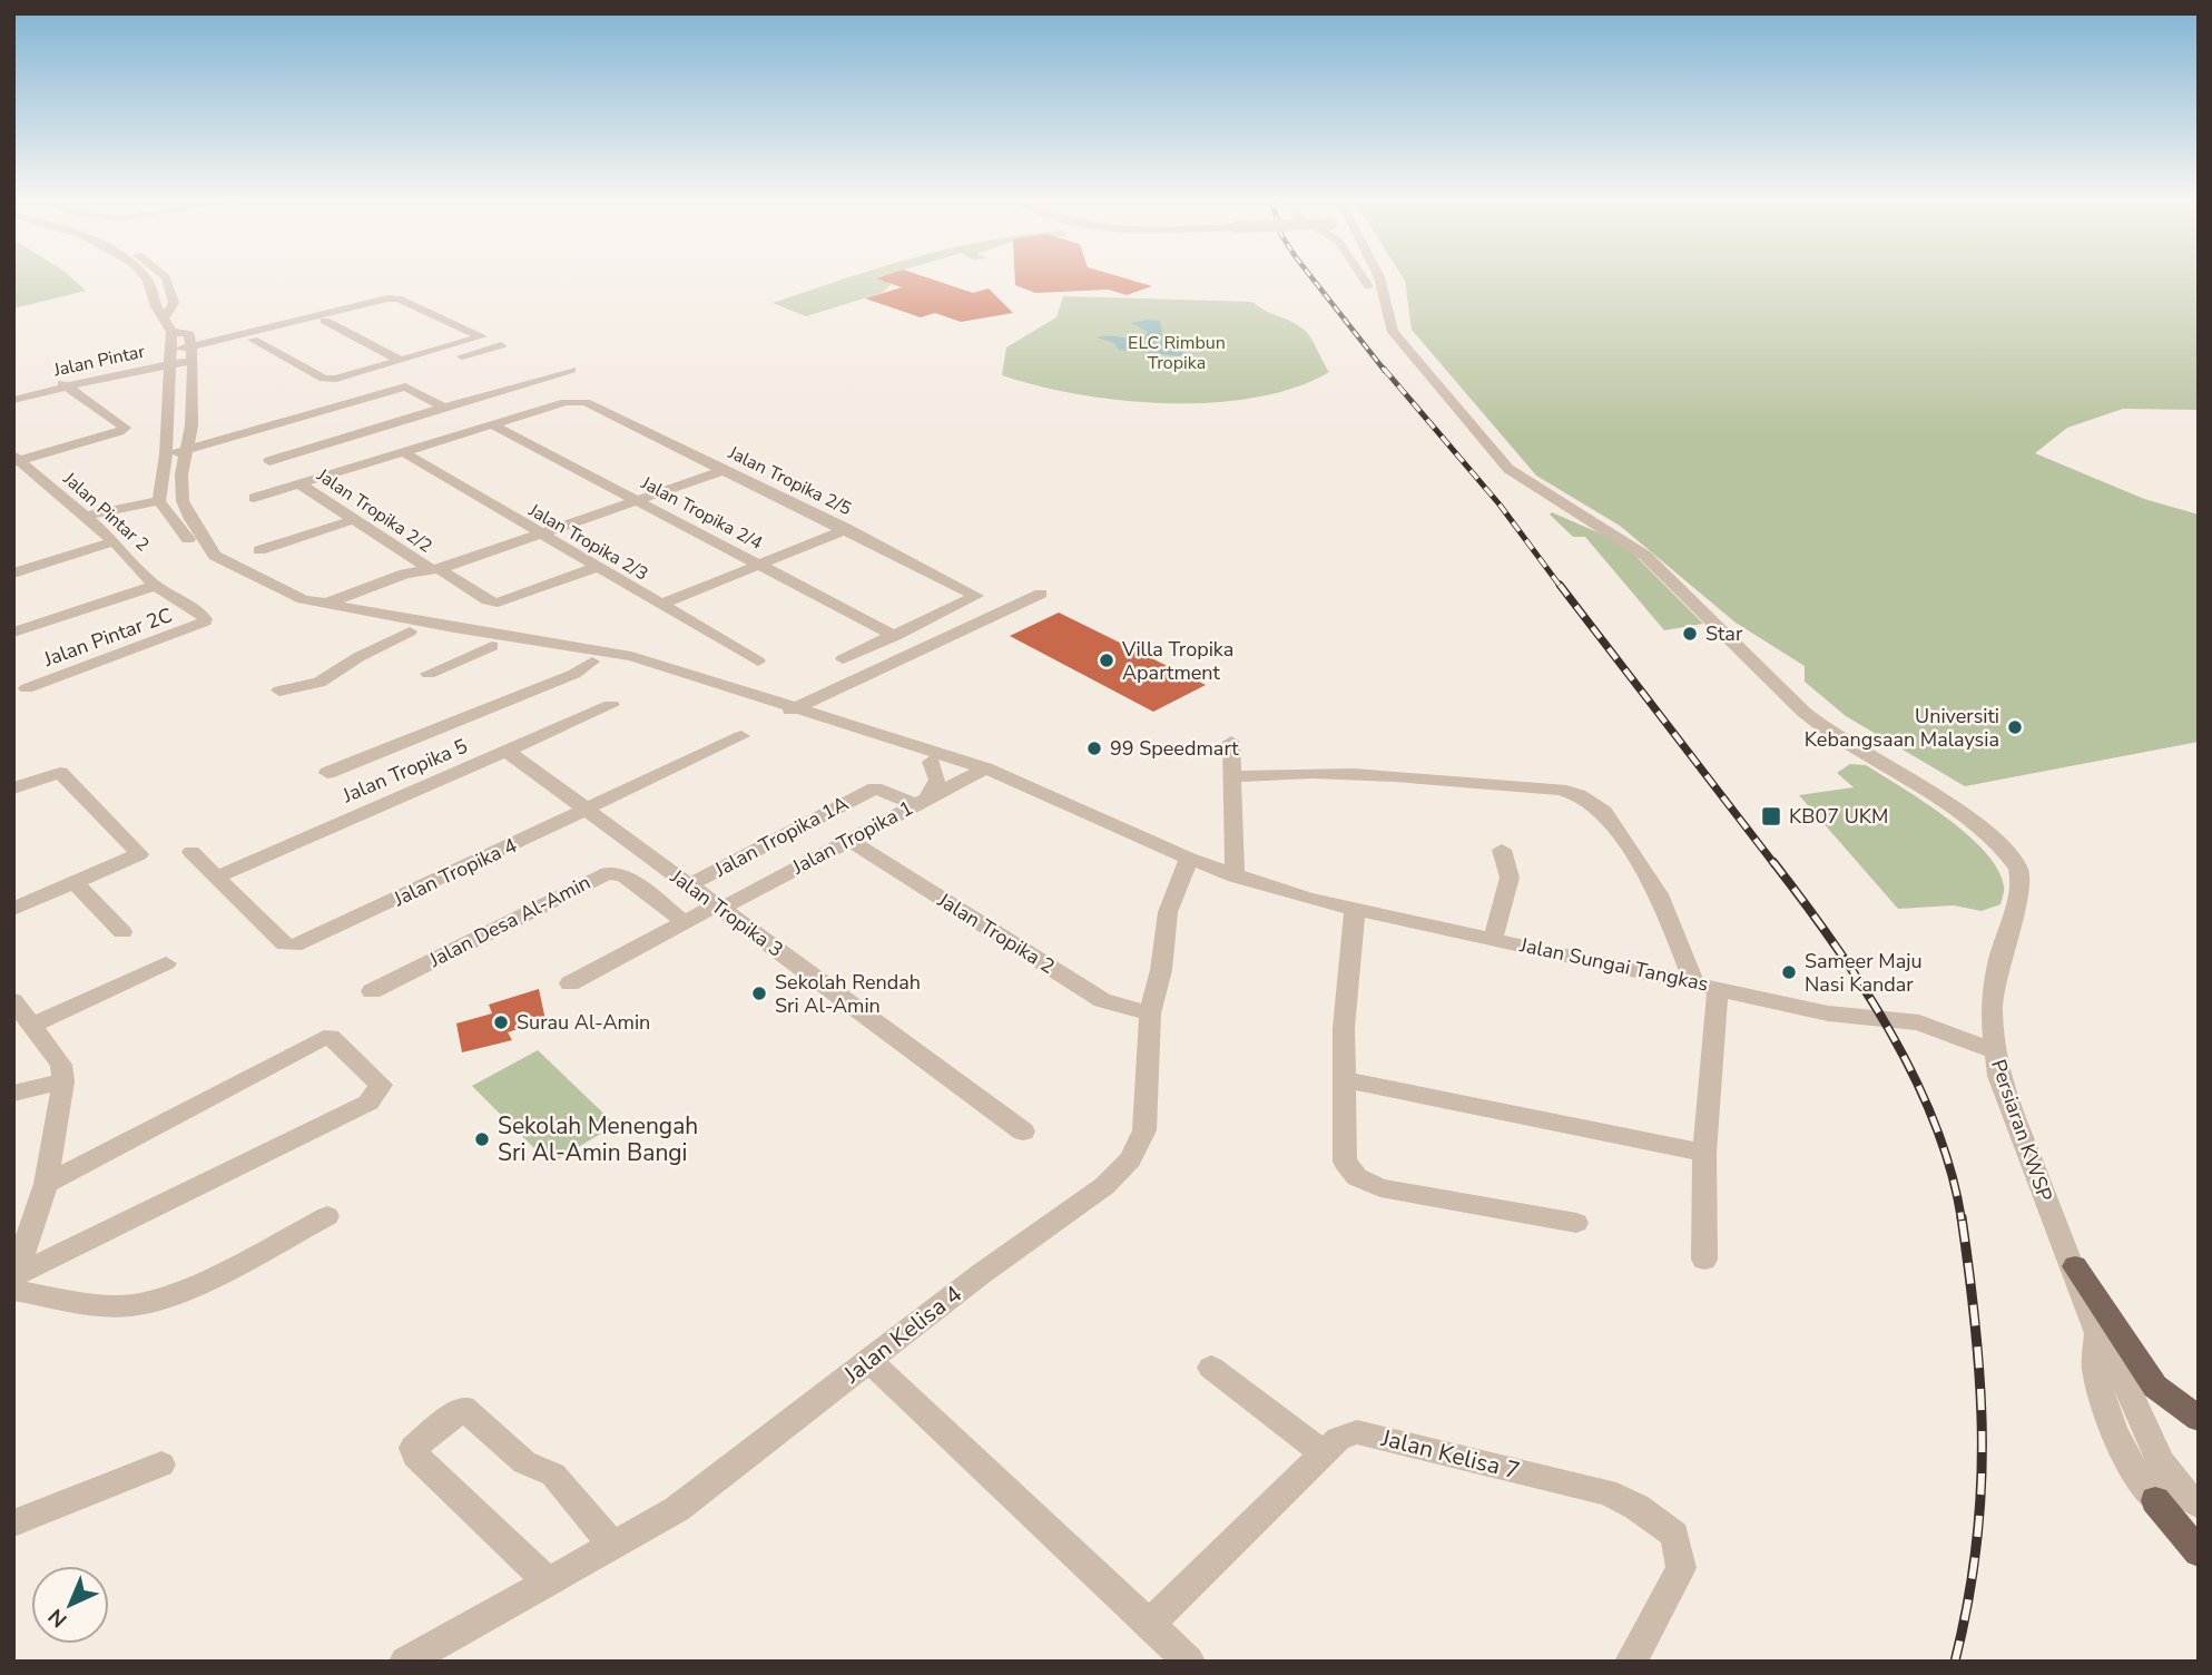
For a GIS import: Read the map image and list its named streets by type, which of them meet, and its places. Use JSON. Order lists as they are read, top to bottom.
{
  "streets": {
    "street": [
      "Jalan Pintar",
      "Jalan Tropika 2/5",
      "Jalan Tropika 2/2",
      "Jalan Pintar 2",
      "Jalan Tropika 2/4",
      "Jalan Tropika 2/3",
      "Jalan Pintar 2C",
      "Jalan Tropika 5",
      "Jalan Tropika 1A",
      "Jalan Tropika 1",
      "Jalan Tropika 4",
      "Jalan Tropika 3",
      "Jalan Desa Al-Amin",
      "Jalan Tropika 2",
      "Jalan Sungai Tangkas",
      "Persiaran KWSP",
      "Jalan Kelisa 4",
      "Jalan Kelisa 7"
    ]
  },
  "crossings": [
    ["Jalan Tropika 2/5", "Jalan Tropika 2/4"],
    ["Jalan Tropika 2/2", "Jalan Tropika 2/3"],
    ["Jalan Pintar 2", "Jalan Pintar 2C"],
    ["Jalan Tropika 5", "Jalan Tropika 4"],
    ["Jalan Tropika 5", "Jalan Tropika 3"],
    ["Jalan Tropika 1A", "Jalan Tropika 1"],
    ["Jalan Tropika 1A", "Jalan Tropika 3"],
    ["Jalan Tropika 1", "Jalan Tropika 3"],
    ["Jalan Tropika 1", "Jalan Desa Al-Amin"],
    ["Jalan Tropika 1", "Jalan Tropika 2"],
    ["Jalan Tropika 4", "Jalan Tropika 3"],
    ["Jalan Tropika 2", "Jalan Kelisa 4"],
    ["Jalan Sungai Tangkas", "Persiaran KWSP"],
    ["Jalan Sungai Tangkas", "Jalan Kelisa 4"]
  ],
  "parks": ["ELC Rimbun Tropika"],
  "places": {
    "other": [
      "Star",
      "Villa Tropika Apartment",
      "Universiti Kebangsaan Malaysia",
      "99 Speedmart",
      "Sameer Maju Nasi Kandar",
      "Sekolah Rendah Sri Al-Amin",
      "Surau Al-Amin",
      "Sekolah Menengah Sri Al-Amin Bangi"
    ],
    "transit": ["KB07 UKM"]
  },
  "north": "bottom left"
}
